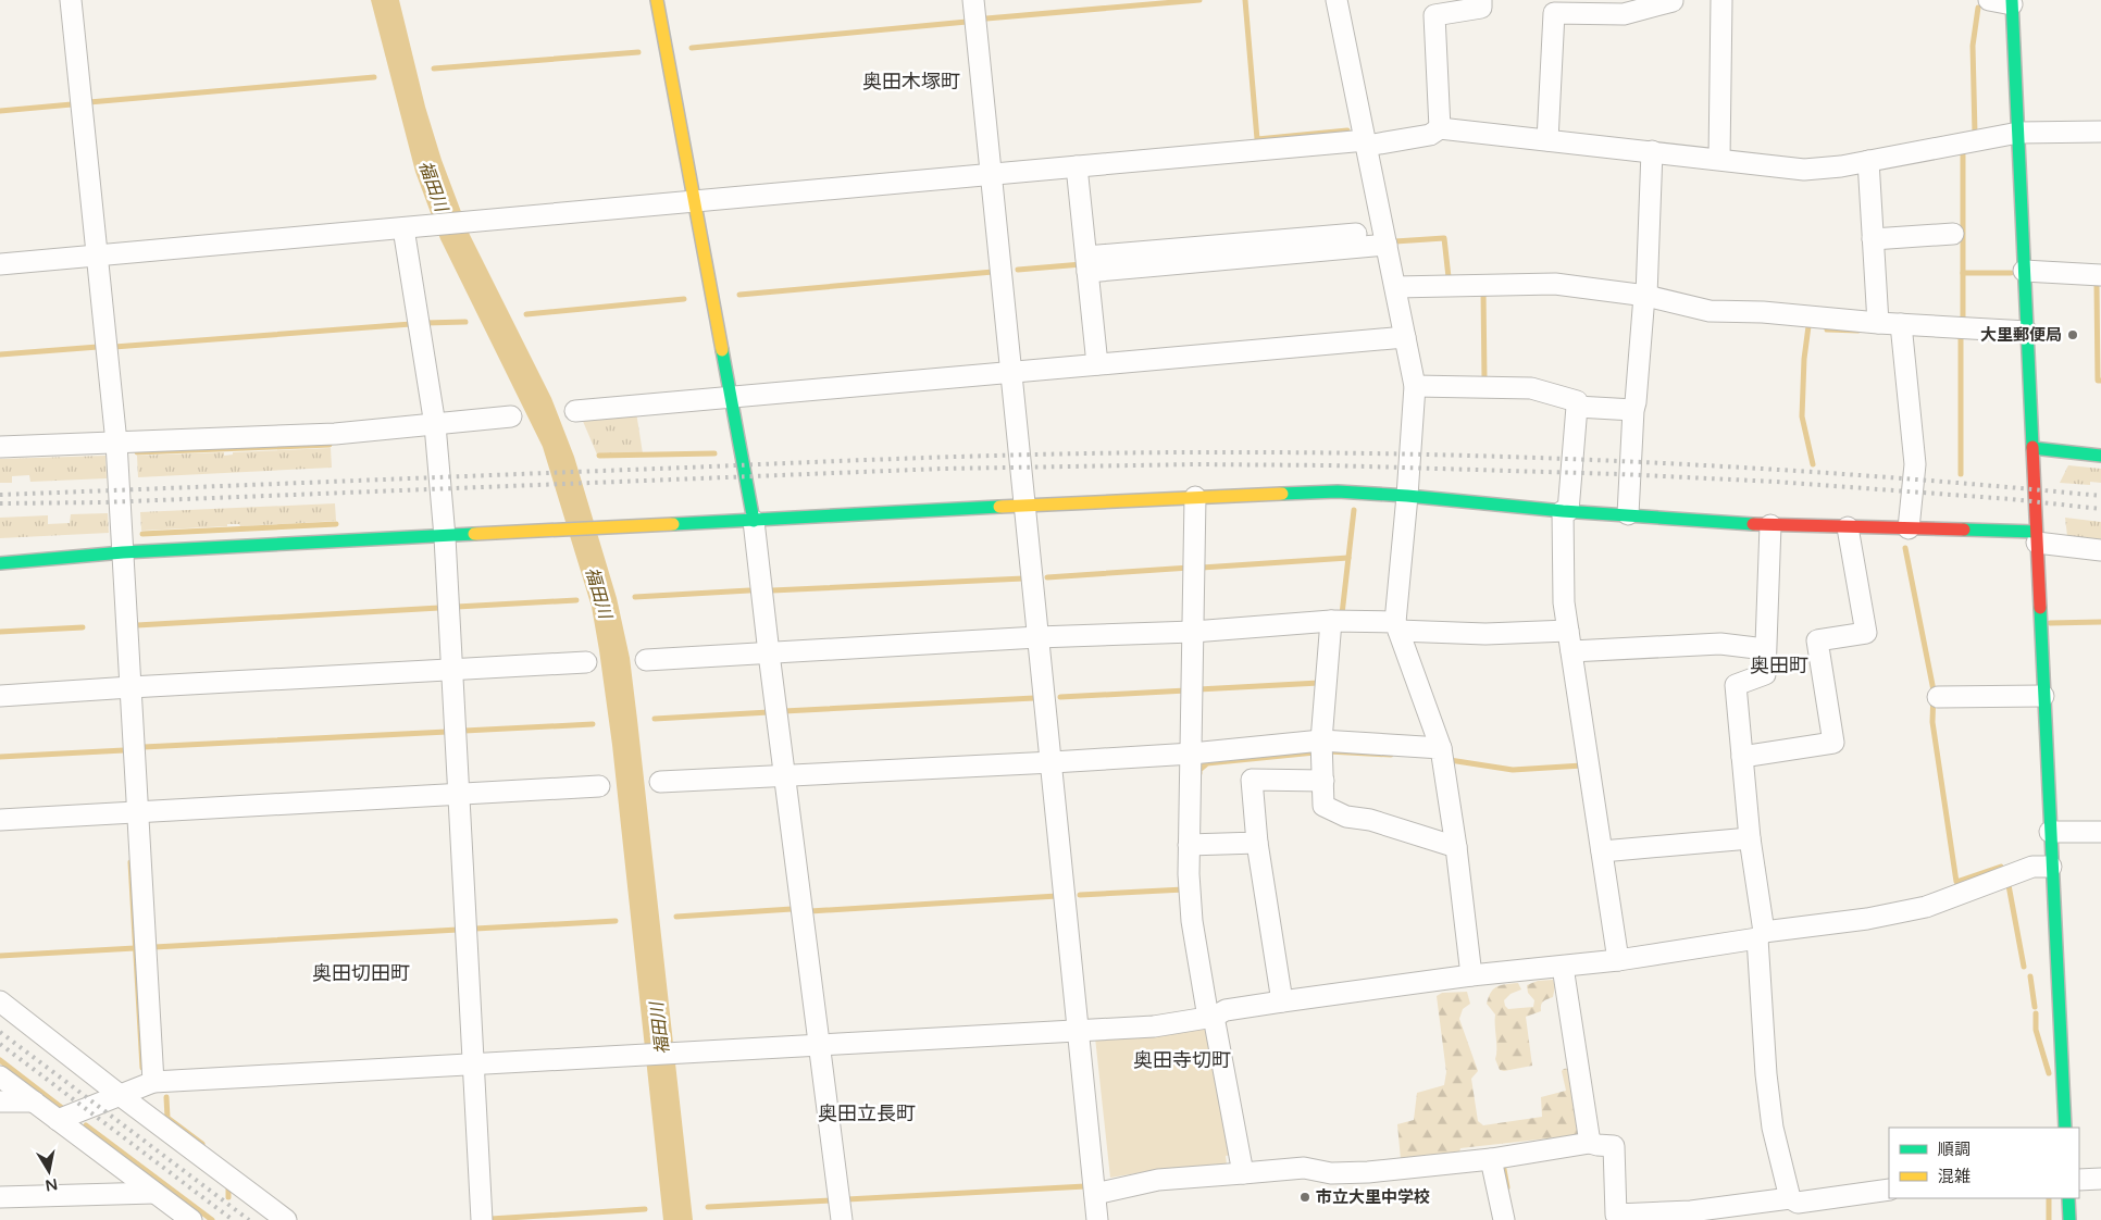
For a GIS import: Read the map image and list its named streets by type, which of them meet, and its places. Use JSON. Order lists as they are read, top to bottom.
{
  "districts": [
    "奥田木塚町",
    "奥田町",
    "奥田切田町",
    "奥田寺切町",
    "奥田立長町"
  ],
  "water": ["福田川"],
  "places": ["大里郵便局", "市立大里中学校"],
  "legend": ["順調", "混雑"],
  "north": "bottom"
}
